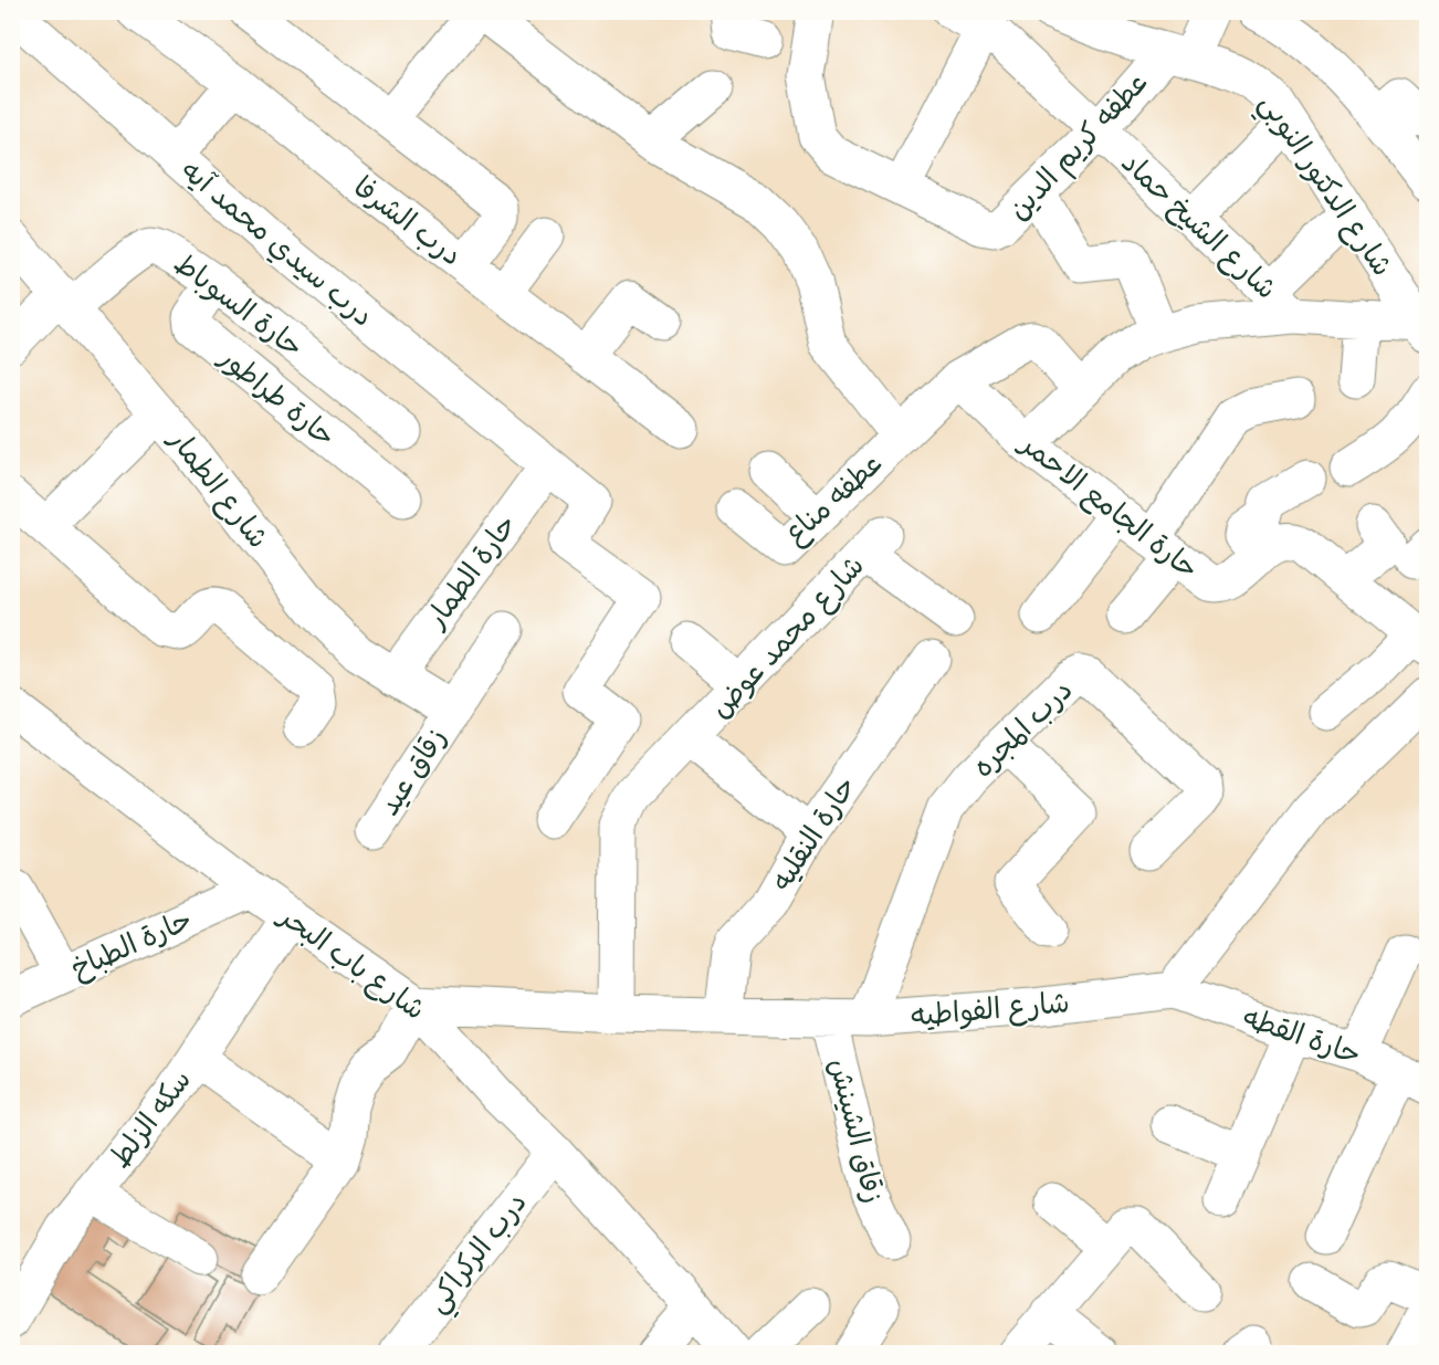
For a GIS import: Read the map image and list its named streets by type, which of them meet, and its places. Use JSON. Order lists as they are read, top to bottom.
{
  "streets": {
    "street": [
      "عطفه كريم الدين",
      "شارع الدكتور النوبي",
      "درب الشرفا",
      "شارع الشيخ حماد",
      "درب سيدي محمد آيه",
      "حارة السوباط",
      "حارة طراطور",
      "شارع الطمار",
      "عطفه مناع",
      "حارة الجامع الاحمر",
      "حارة الطمار",
      "شارع محمد عوض",
      "درب المجره",
      "زقاق عيد",
      "حارة النقليه",
      "حارة الطباخ",
      "شارع باب البحر",
      "شارع الفواطيه",
      "حارة القطه",
      "سكه الزلط",
      "زقاق الشينش",
      "درب الركراكي"
    ]
  },
  "crossings": [
    ["عطفه كريم الدين", "شارع الدكتور النوبي"],
    ["عطفه كريم الدين", "شارع الشيخ حماد"],
    ["درب سيدي محمد آيه", "حارة الطمار"],
    ["حارة السوباط", "حارة طراطور"],
    ["حارة السوباط", "شارع الطمار"],
    ["شارع الطمار", "حارة الطمار"],
    ["شارع الطمار", "زقاق عيد"],
    ["عطفه مناع", "حارة الجامع الاحمر"],
    ["شارع محمد عوض", "شارع الفواطيه"],
    ["درب المجره", "شارع الفواطيه"],
    ["حارة النقليه", "شارع الفواطيه"],
    ["حارة الطباخ", "شارع باب البحر"],
    ["شارع باب البحر", "شارع الفواطيه"],
    ["شارع باب البحر", "سكه الزلط"],
    ["شارع باب البحر", "درب الركراكي"],
    ["شارع الفواطيه", "حارة القطه"],
    ["شارع الفواطيه", "زقاق الشينش"]
  ]
}
